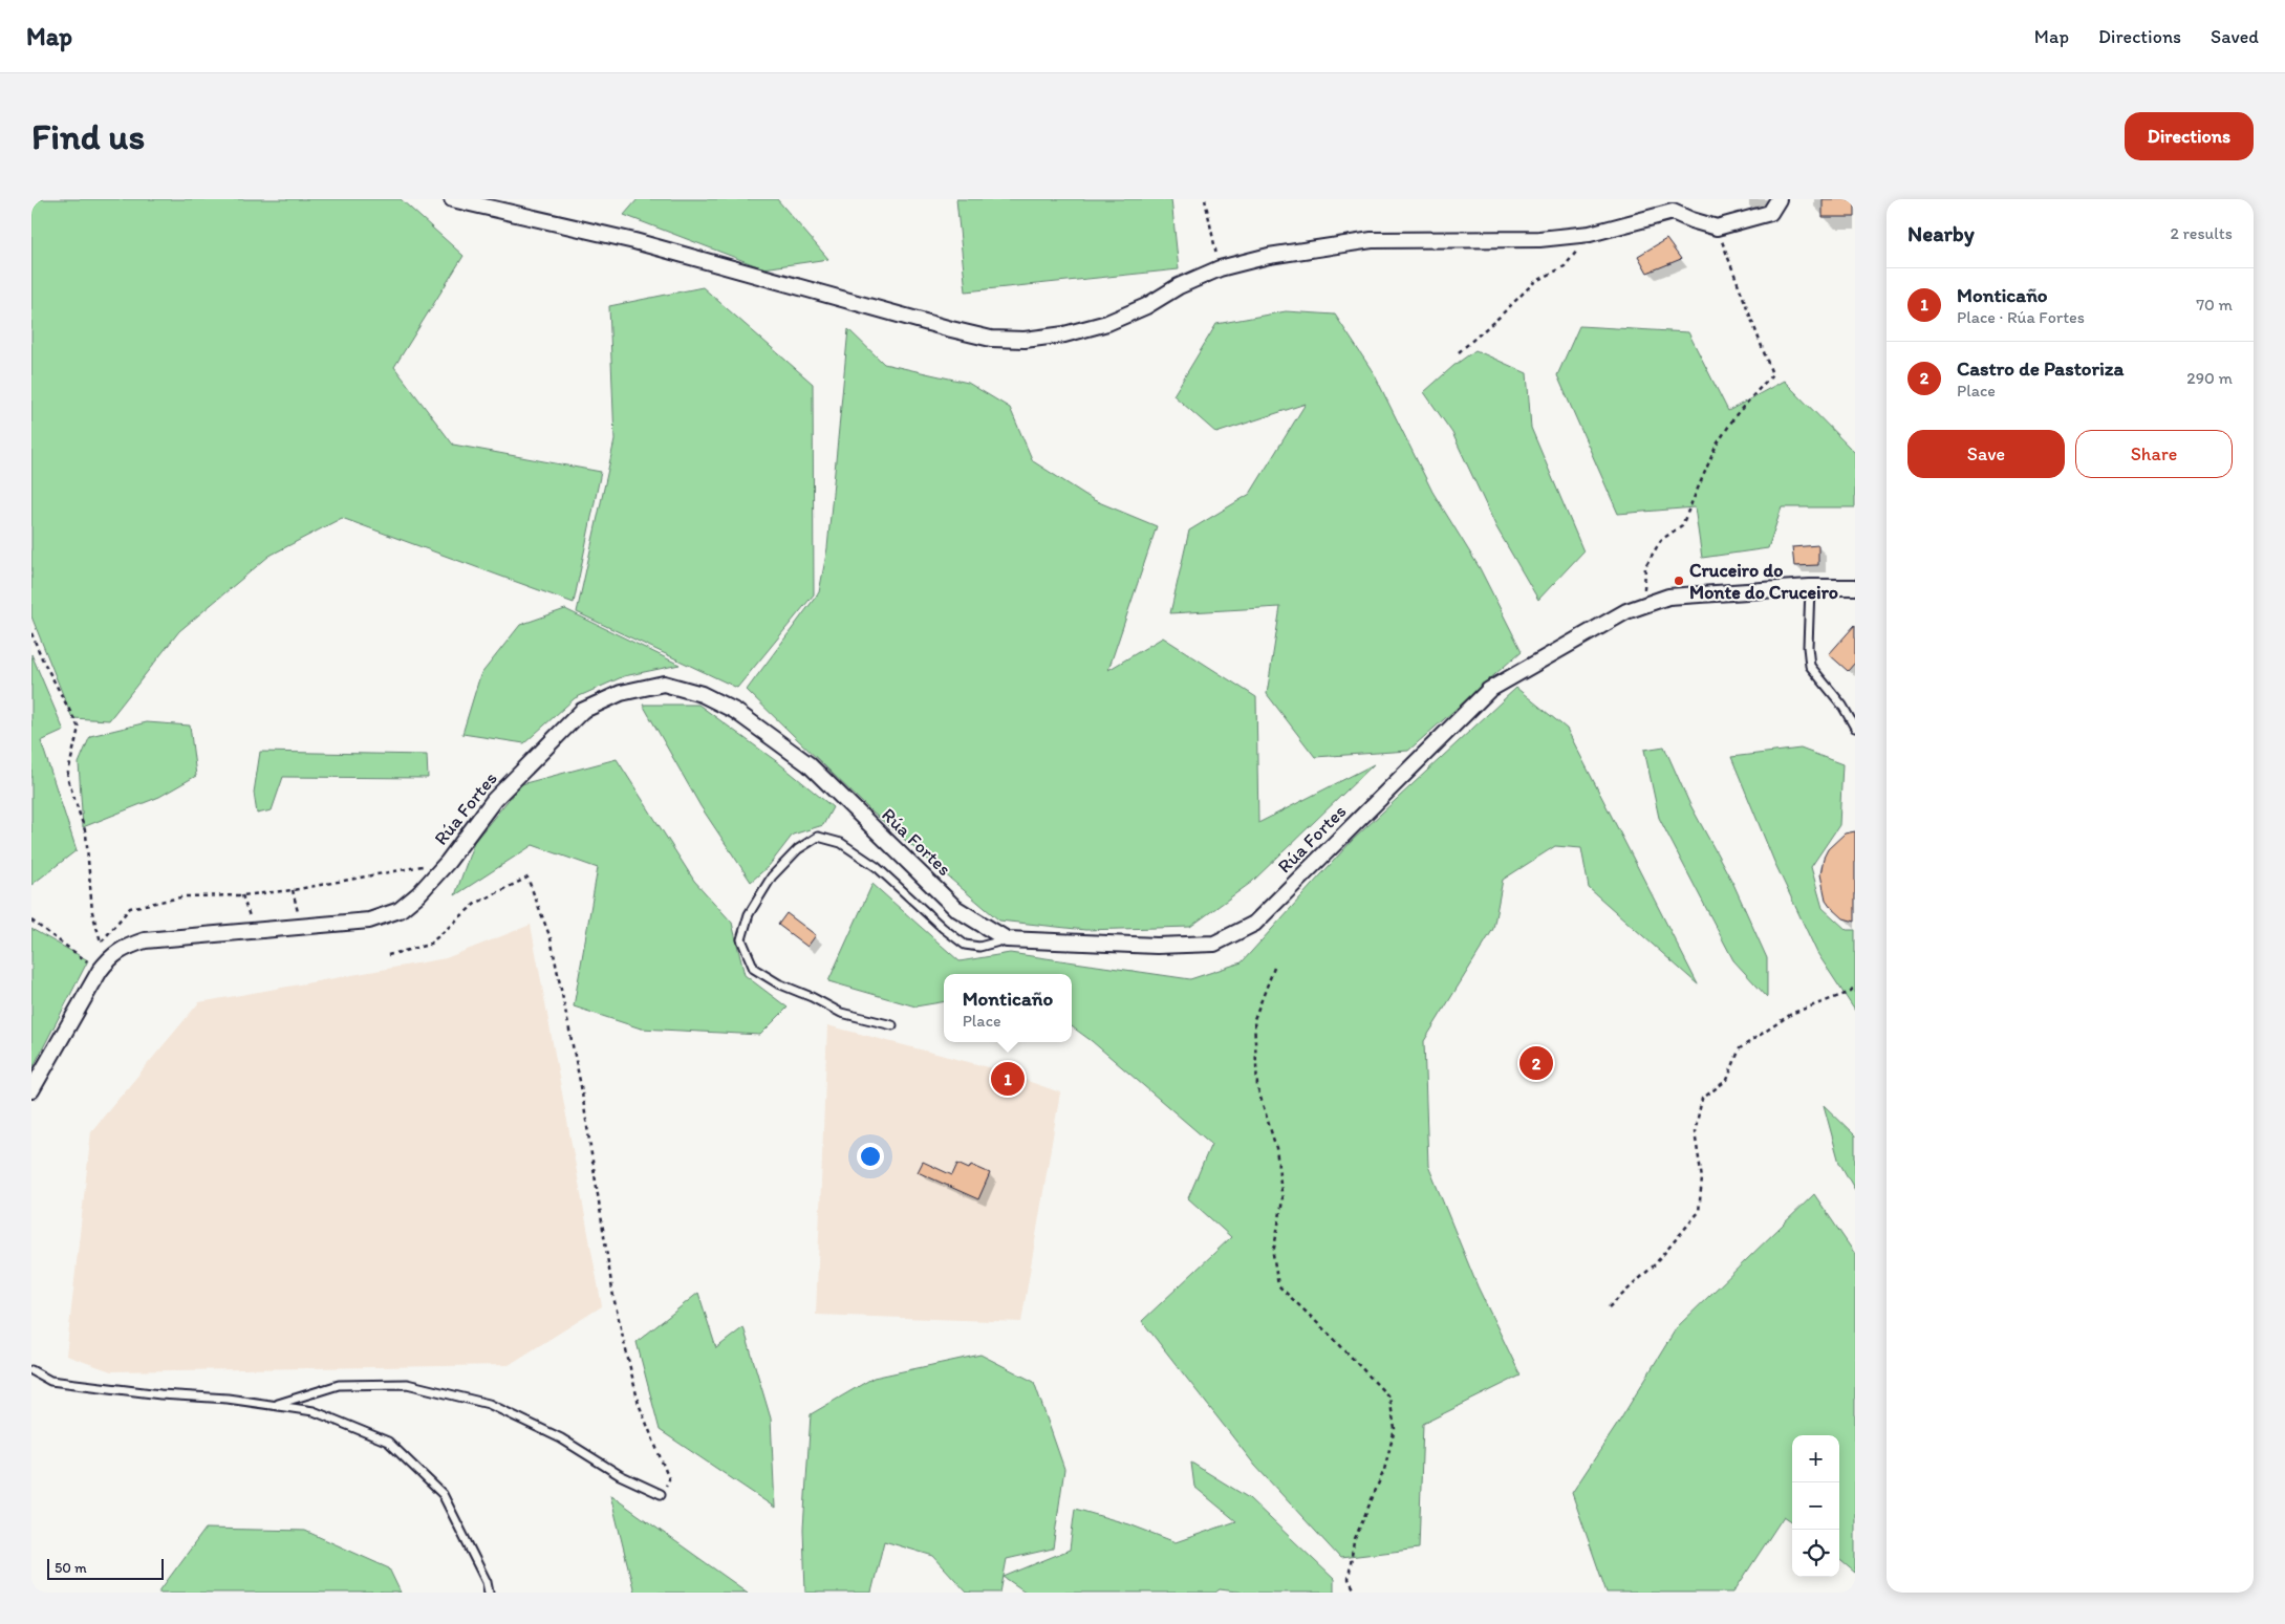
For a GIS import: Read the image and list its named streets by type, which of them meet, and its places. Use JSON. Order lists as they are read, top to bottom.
{
  "streets": {
    "street": ["Rúa Fortes"]
  },
  "places": ["Cruceiro do Monte do Cruceiro"],
  "scale_bar": "50 m",
  "page": {
    "header": "Map",
    "nav": ["Map", "Directions", "Saved"],
    "buttons": [
      "Directions",
      ["Save", "Share"]
    ],
    "title": "Find us",
    "heading": ["Nearby", "2 results"],
    "list": [
      {
        "mark": "1",
        "name": "Monticaño",
        "note": "Place · Rúa Fortes",
        "value": "70 m"
      },
      {
        "mark": "2",
        "name": "Castro de Pastoriza",
        "note": "Place",
        "value": "290 m"
      }
    ],
    "popup": ["Monticaño", "Place"],
    "pins": ["2", "1"],
    "map_buttons": ["+", "−"],
    "scale": "50 m"
  }
}
